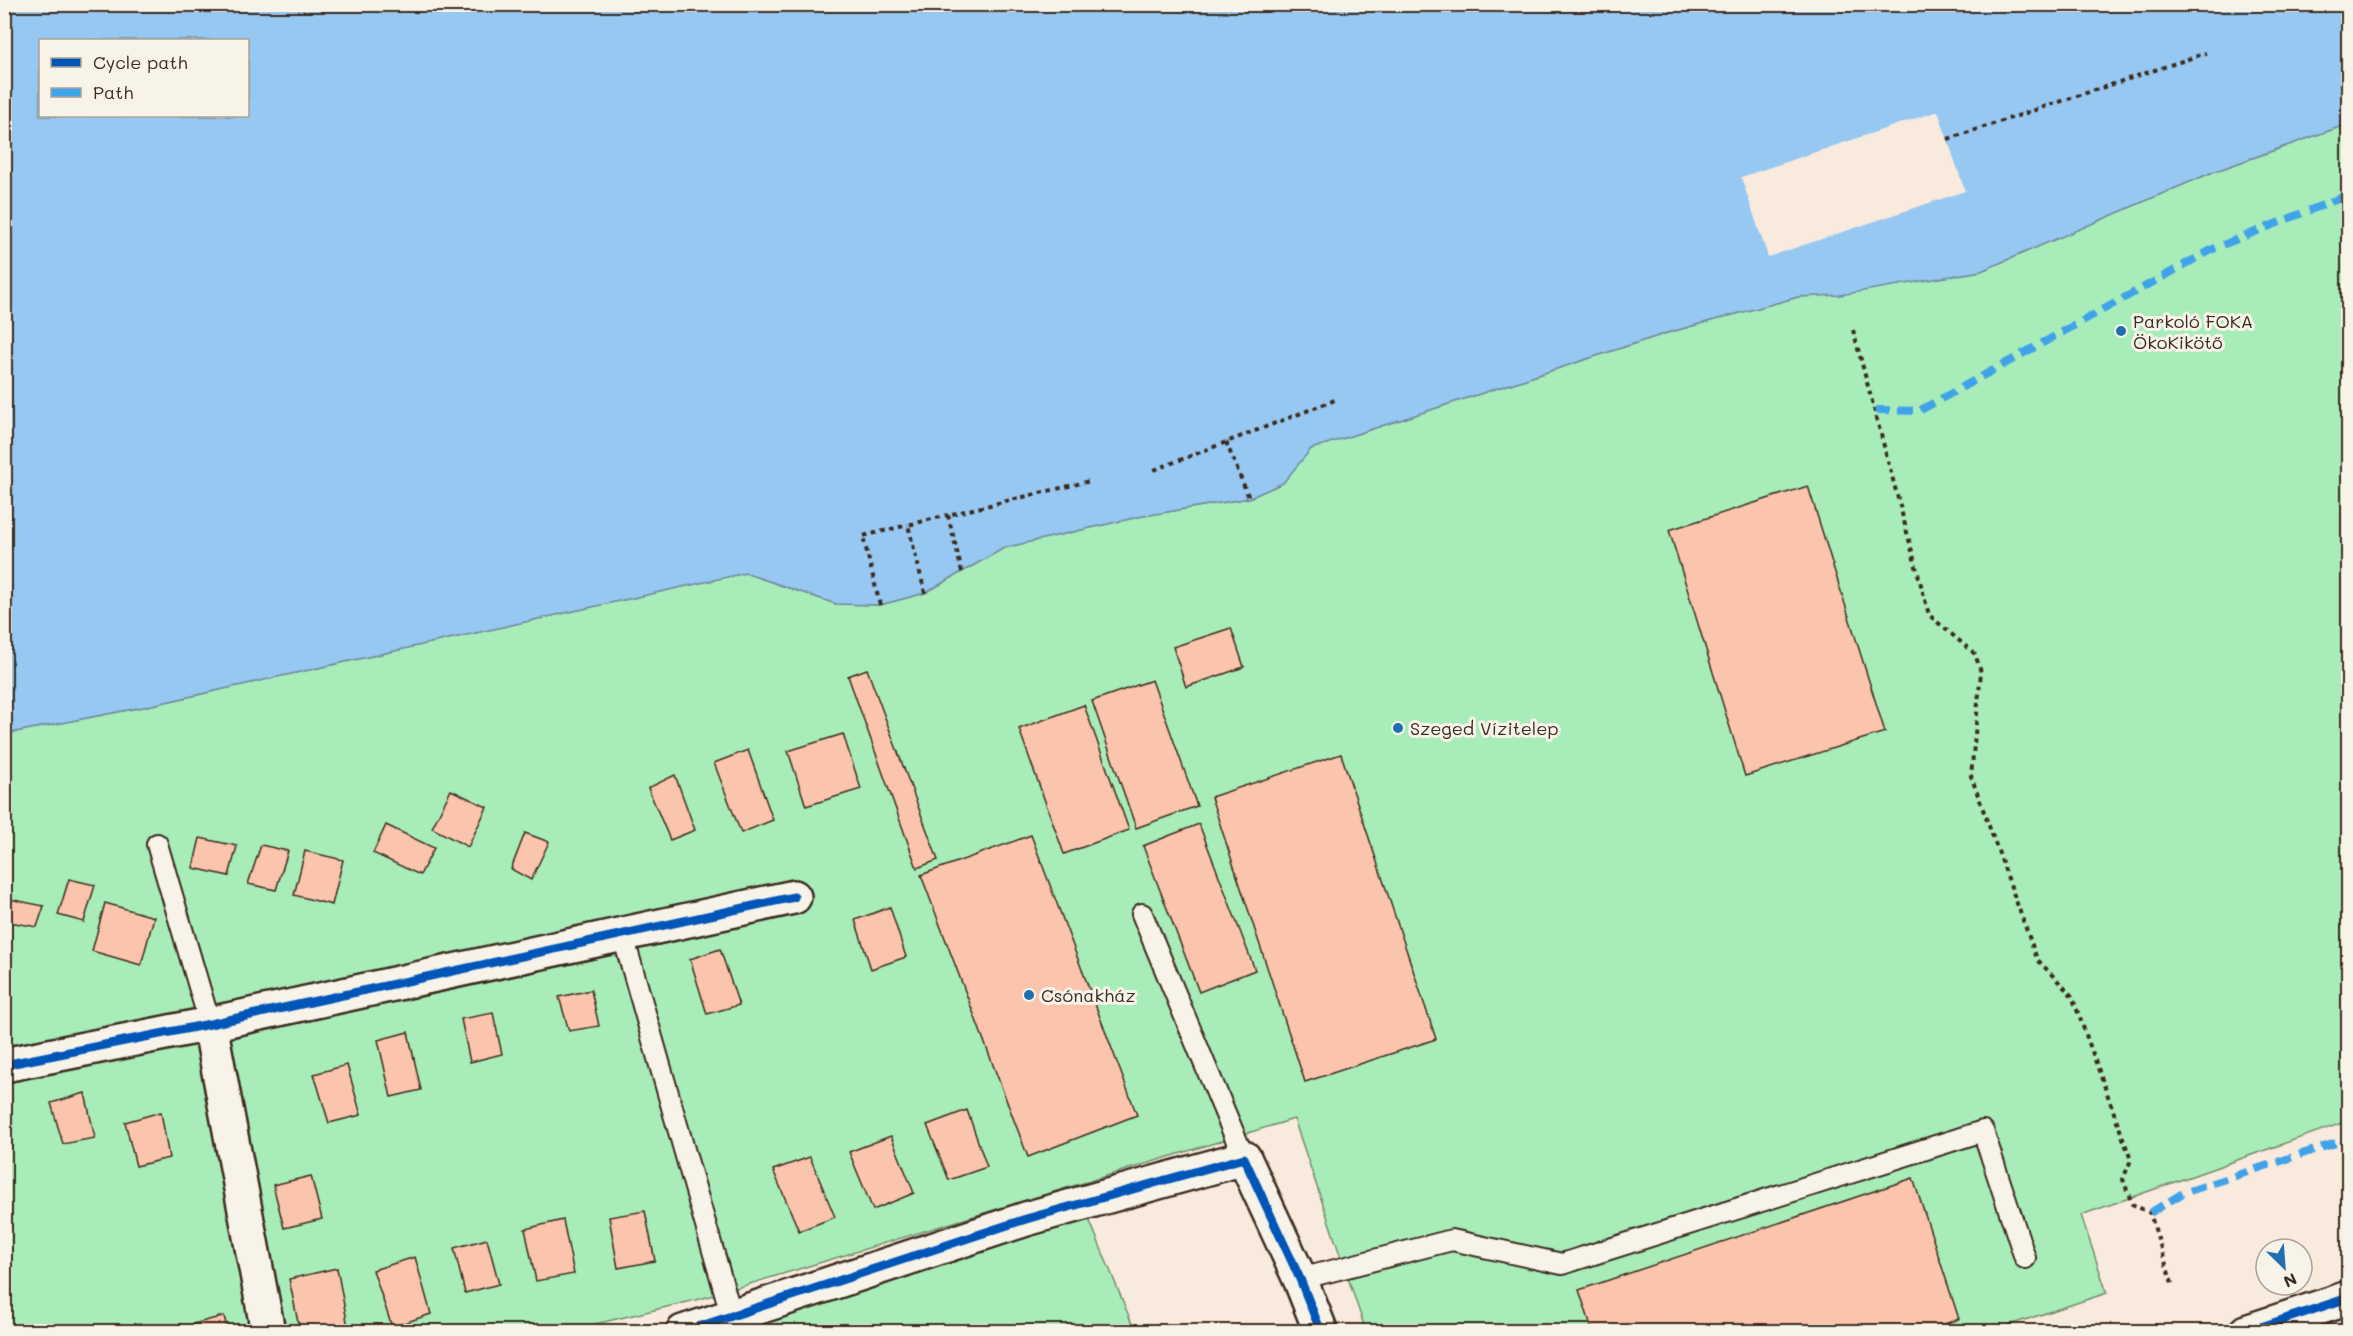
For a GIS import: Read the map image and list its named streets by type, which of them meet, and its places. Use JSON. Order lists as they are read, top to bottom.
{
  "places": ["Parkoló FOKA ÖkoKikötő", "Szeged Vízitelep", "Csónakház"],
  "legend": ["Cycle path", "Path"],
  "north": "bottom right"
}
